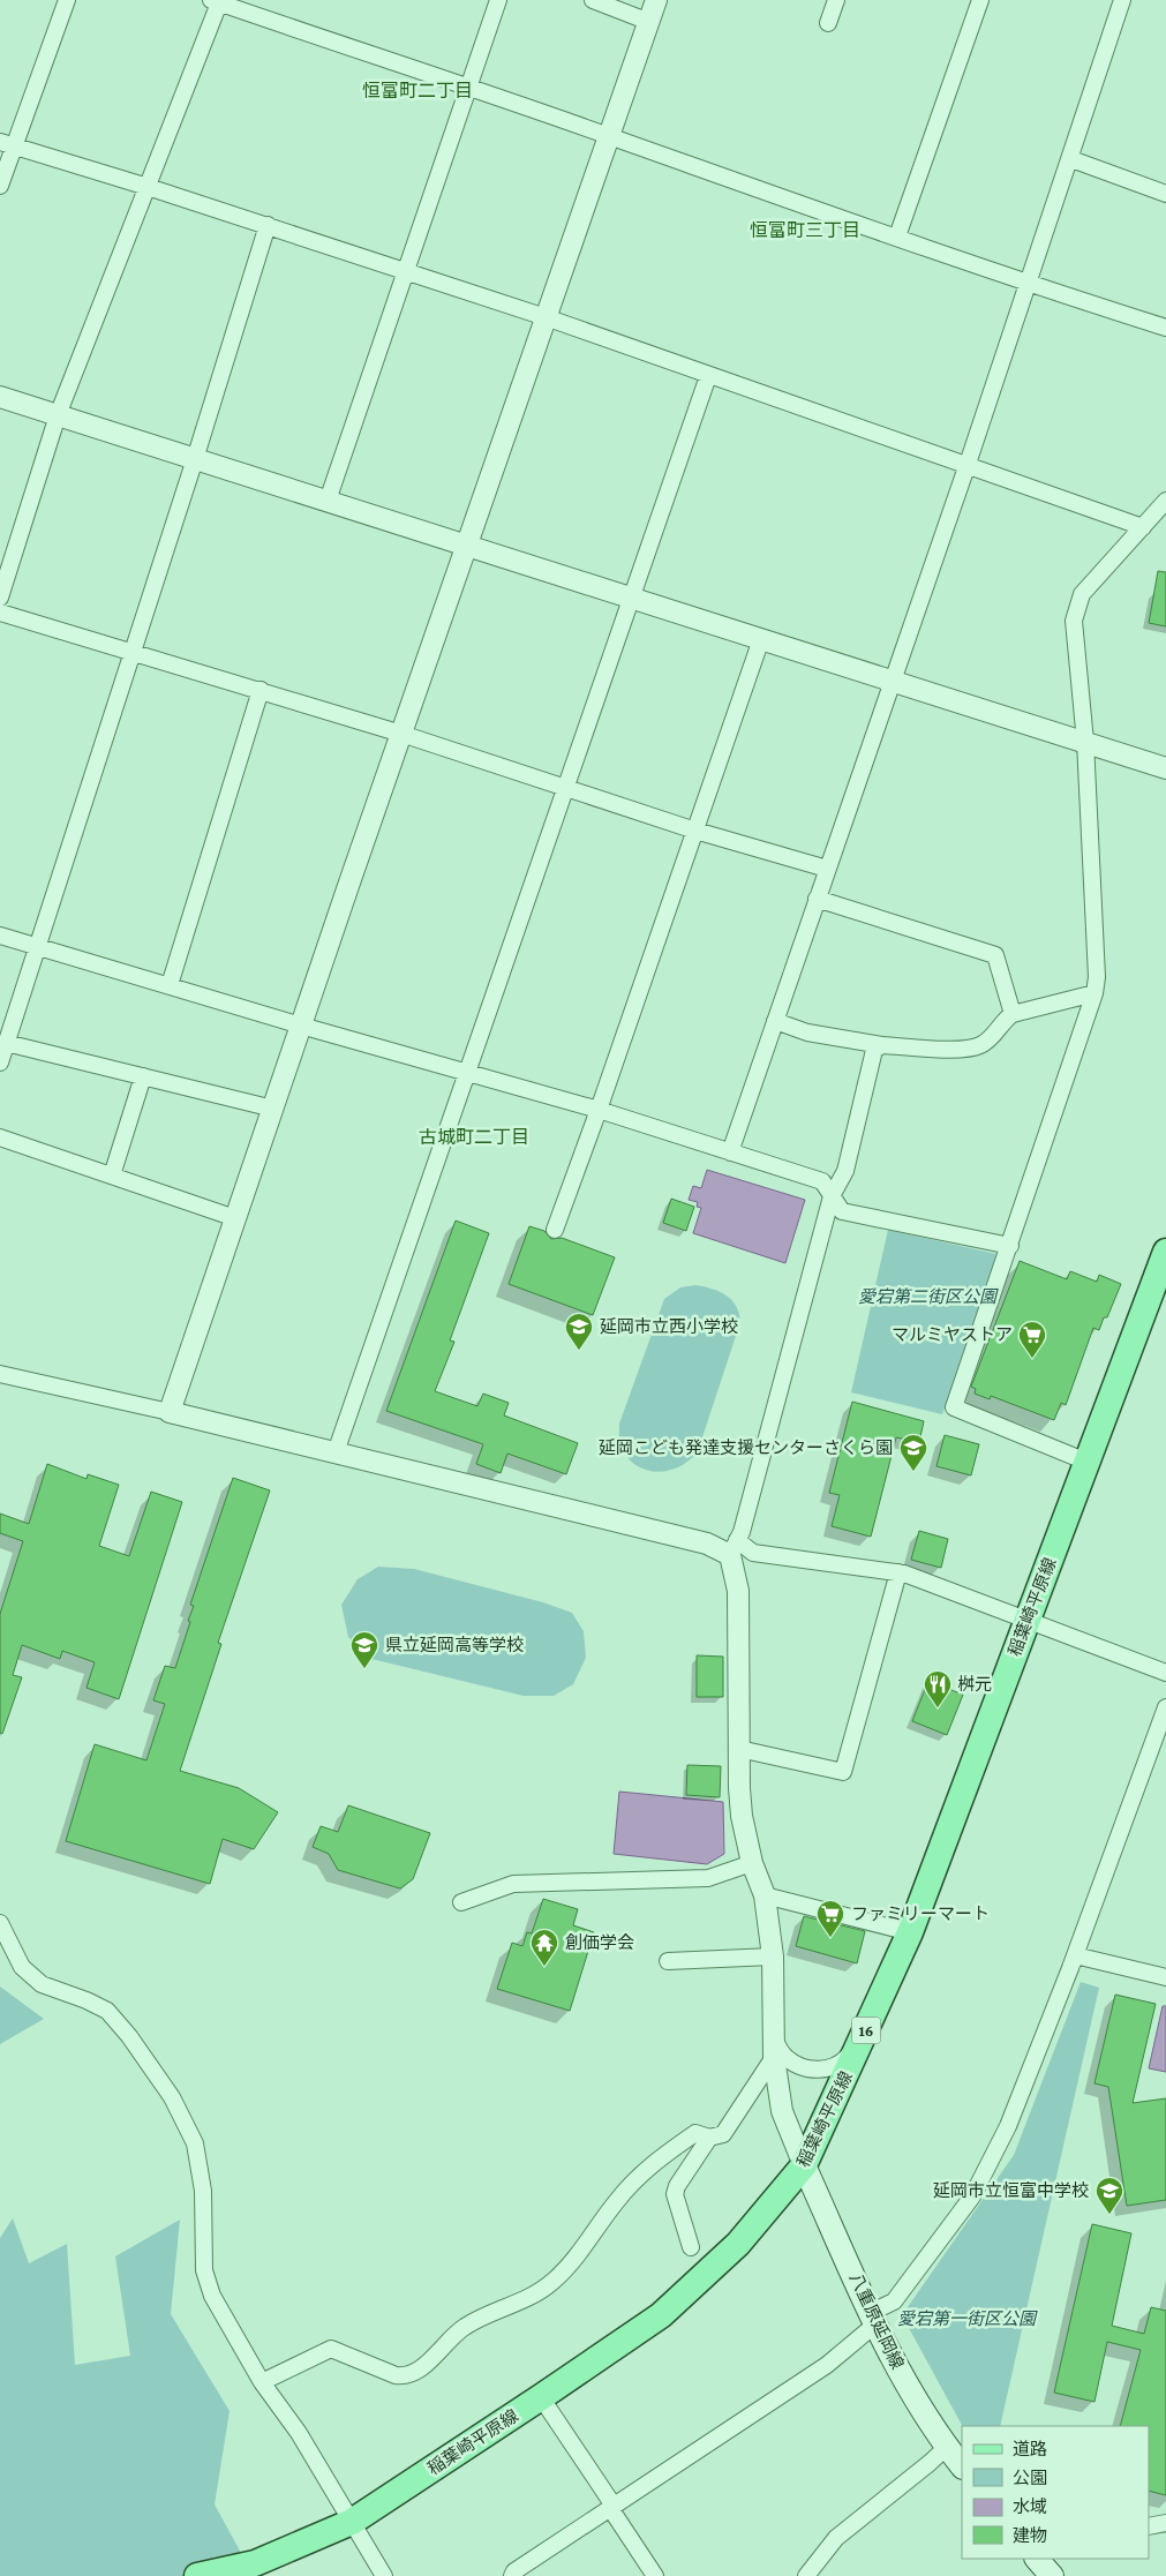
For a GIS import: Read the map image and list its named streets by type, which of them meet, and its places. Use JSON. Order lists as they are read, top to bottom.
{
  "streets": {
    "main road": ["稲葉崎平原線", "16", "八重原延岡線"]
  },
  "crossings": [
    ["稲葉崎平原線", "八重原延岡線"]
  ],
  "districts": ["恒富町二丁目", "恒富町三丁目", "古城町二丁目"],
  "parks": ["愛宕第二街区公園", "愛宕第一街区公園"],
  "places": {
    "school or university": [
      "延岡市立西小学校",
      "延岡こども発達支援センターさくら園",
      "県立延岡高等学校",
      "延岡市立恒富中学校"
    ],
    "supermarket": ["マルミヤストア", "ファミリーマート"],
    "restaurant": ["桝元"],
    "temple": ["創価学会"]
  },
  "legend": [
    "道路",
    "公園",
    "水域",
    "建物"
  ]
}
